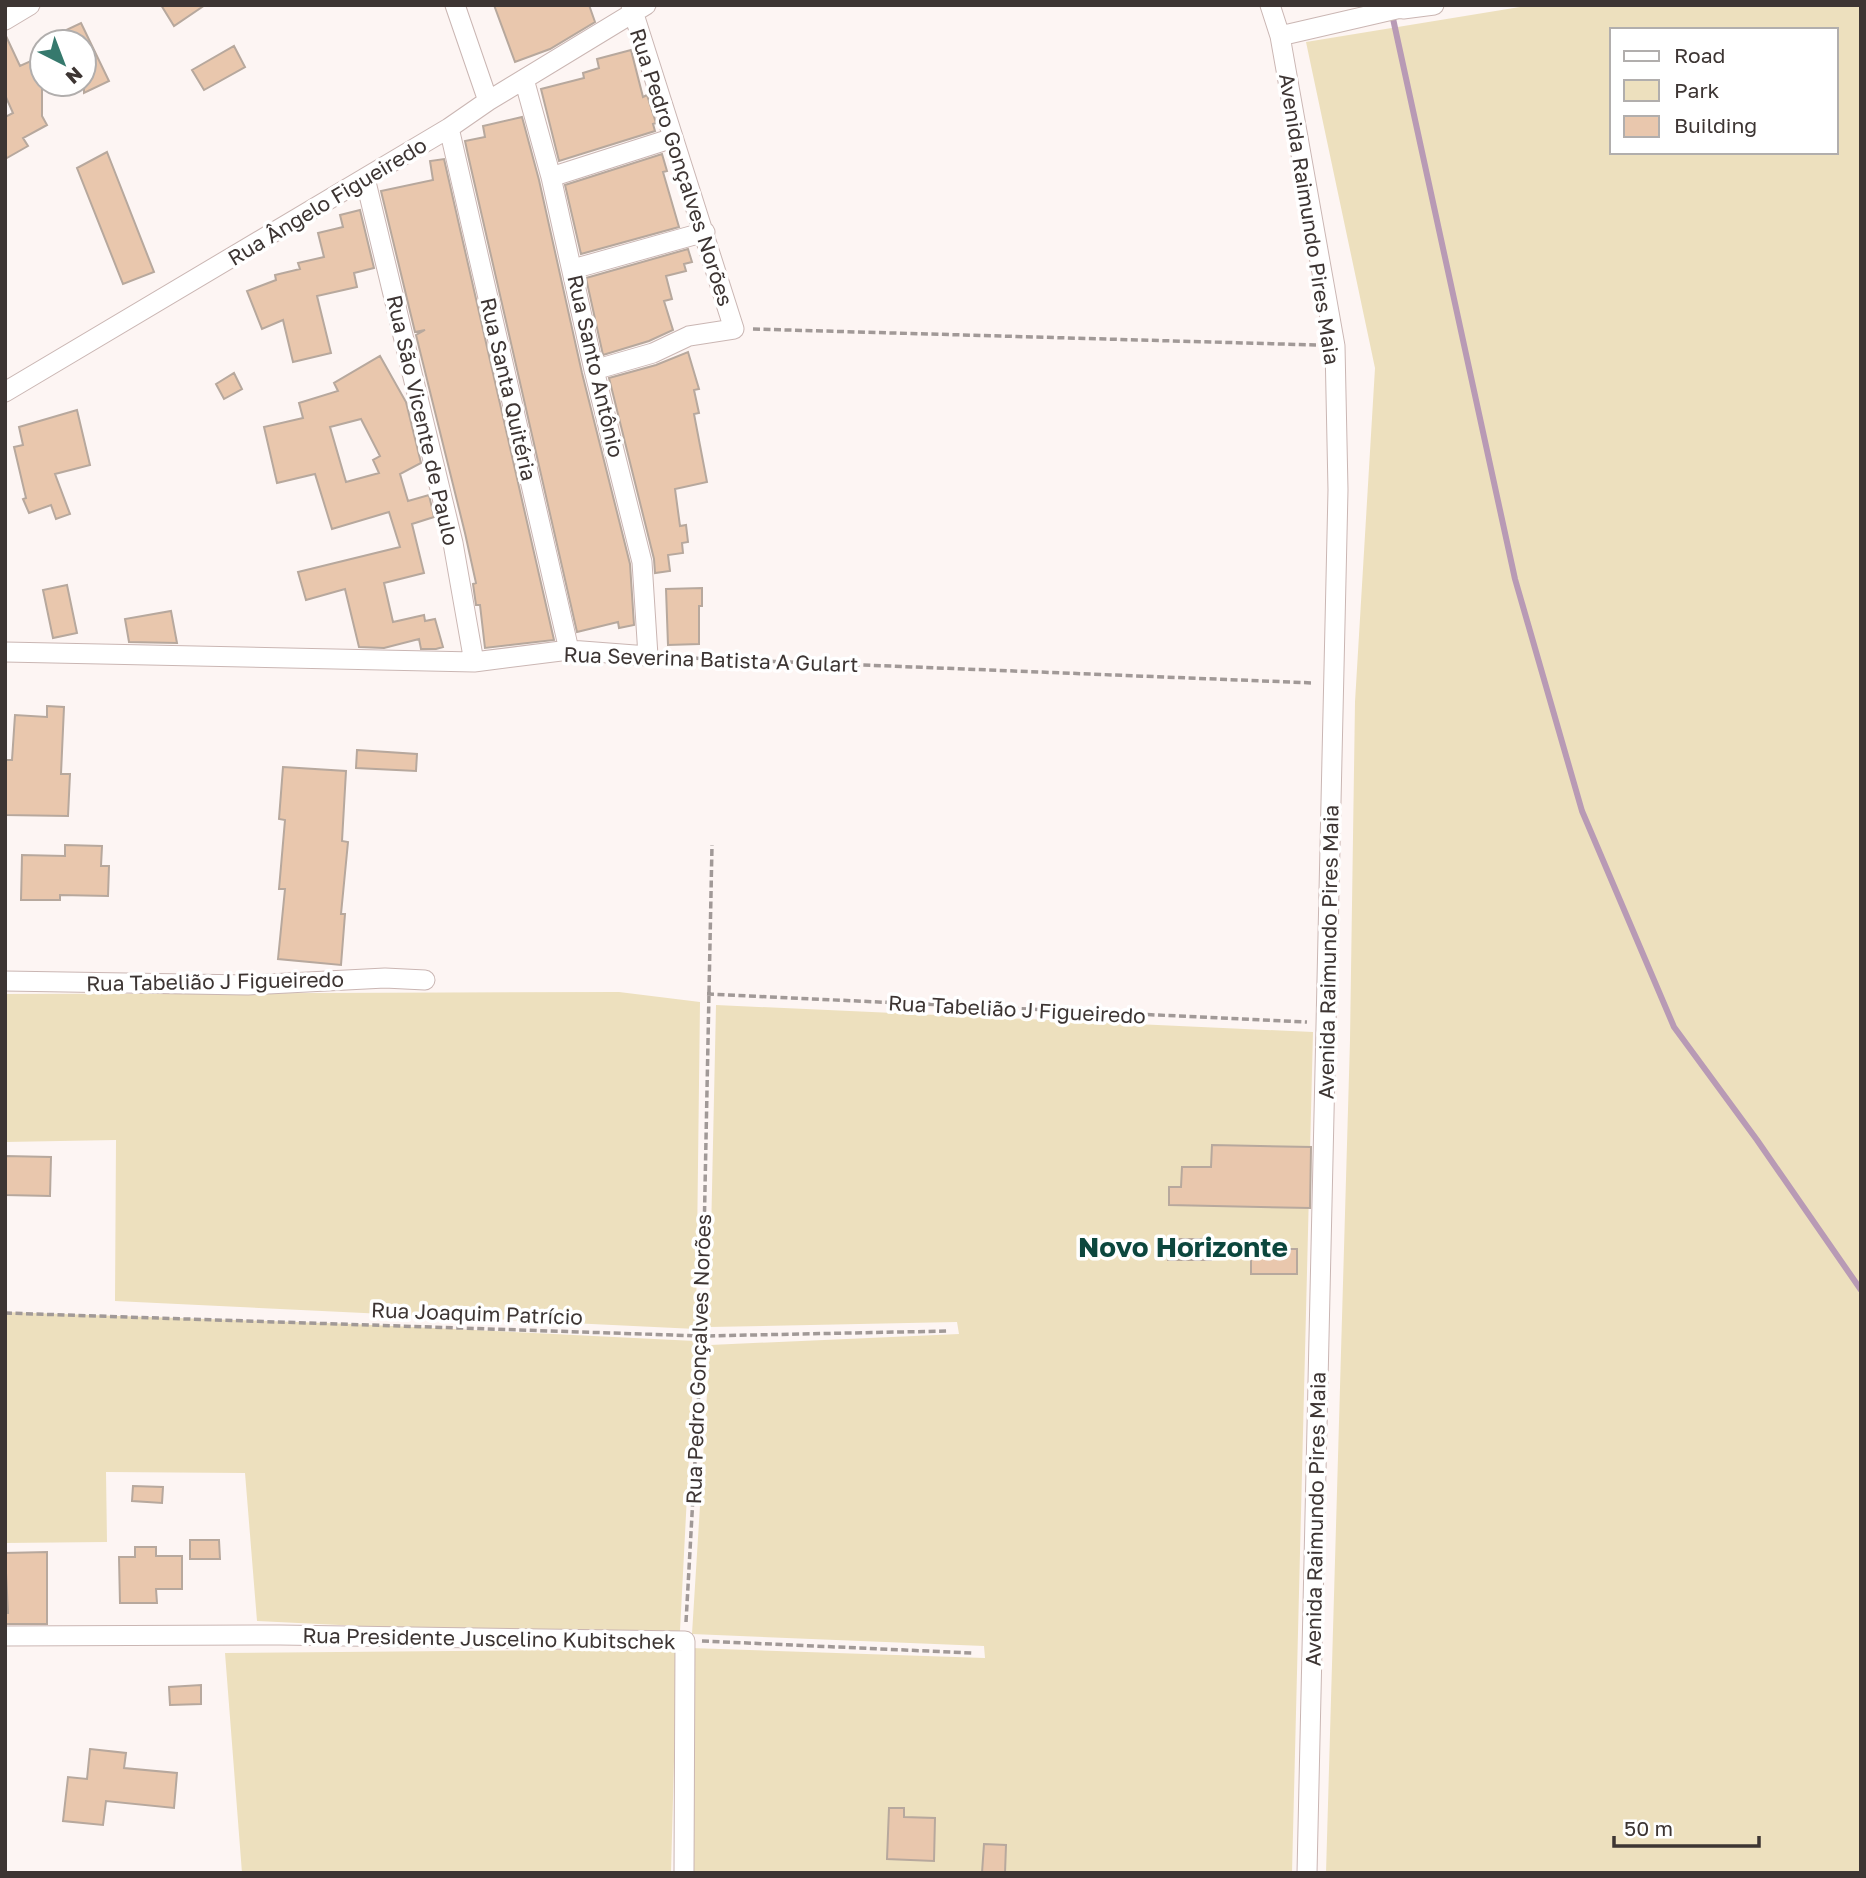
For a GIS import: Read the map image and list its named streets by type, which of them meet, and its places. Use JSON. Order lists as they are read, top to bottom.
{
  "streets": {
    "street": [
      "Rua Pedro Gonçalves Norões",
      "Rua Ângelo Figueiredo",
      "Avenida Raimundo Pires Maia",
      "Rua Santo Antônio",
      "Rua Santa Quitéria",
      "Rua São Vicente de Paulo",
      "Rua Severina Batista A Gulart",
      "Rua Tabelião J Figueiredo",
      "Rua Presidente Juscelino Kubitschek"
    ],
    "path": ["Rua Joaquim Patrício"]
  },
  "crossings": [
    ["Rua Pedro Gonçalves Norões", "Rua Ângelo Figueiredo"],
    ["Rua Pedro Gonçalves Norões", "Rua Tabelião J Figueiredo"],
    ["Rua Pedro Gonçalves Norões", "Rua Joaquim Patrício"],
    ["Rua Pedro Gonçalves Norões", "Rua Presidente Juscelino Kubitschek"],
    ["Rua Ângelo Figueiredo", "Rua Santo Antônio"],
    ["Rua Ângelo Figueiredo", "Rua Santa Quitéria"],
    ["Rua Ângelo Figueiredo", "Rua São Vicente de Paulo"],
    ["Avenida Raimundo Pires Maia", "Rua Severina Batista A Gulart"],
    ["Avenida Raimundo Pires Maia", "Rua Tabelião J Figueiredo"],
    ["Rua Santo Antônio", "Rua Severina Batista A Gulart"],
    ["Rua Santa Quitéria", "Rua Severina Batista A Gulart"],
    ["Rua São Vicente de Paulo", "Rua Severina Batista A Gulart"]
  ],
  "districts": ["Novo Horizonte"],
  "legend": ["Road", "Park", "Building"],
  "scale_bar": "50 m",
  "north": "bottom right"
}
